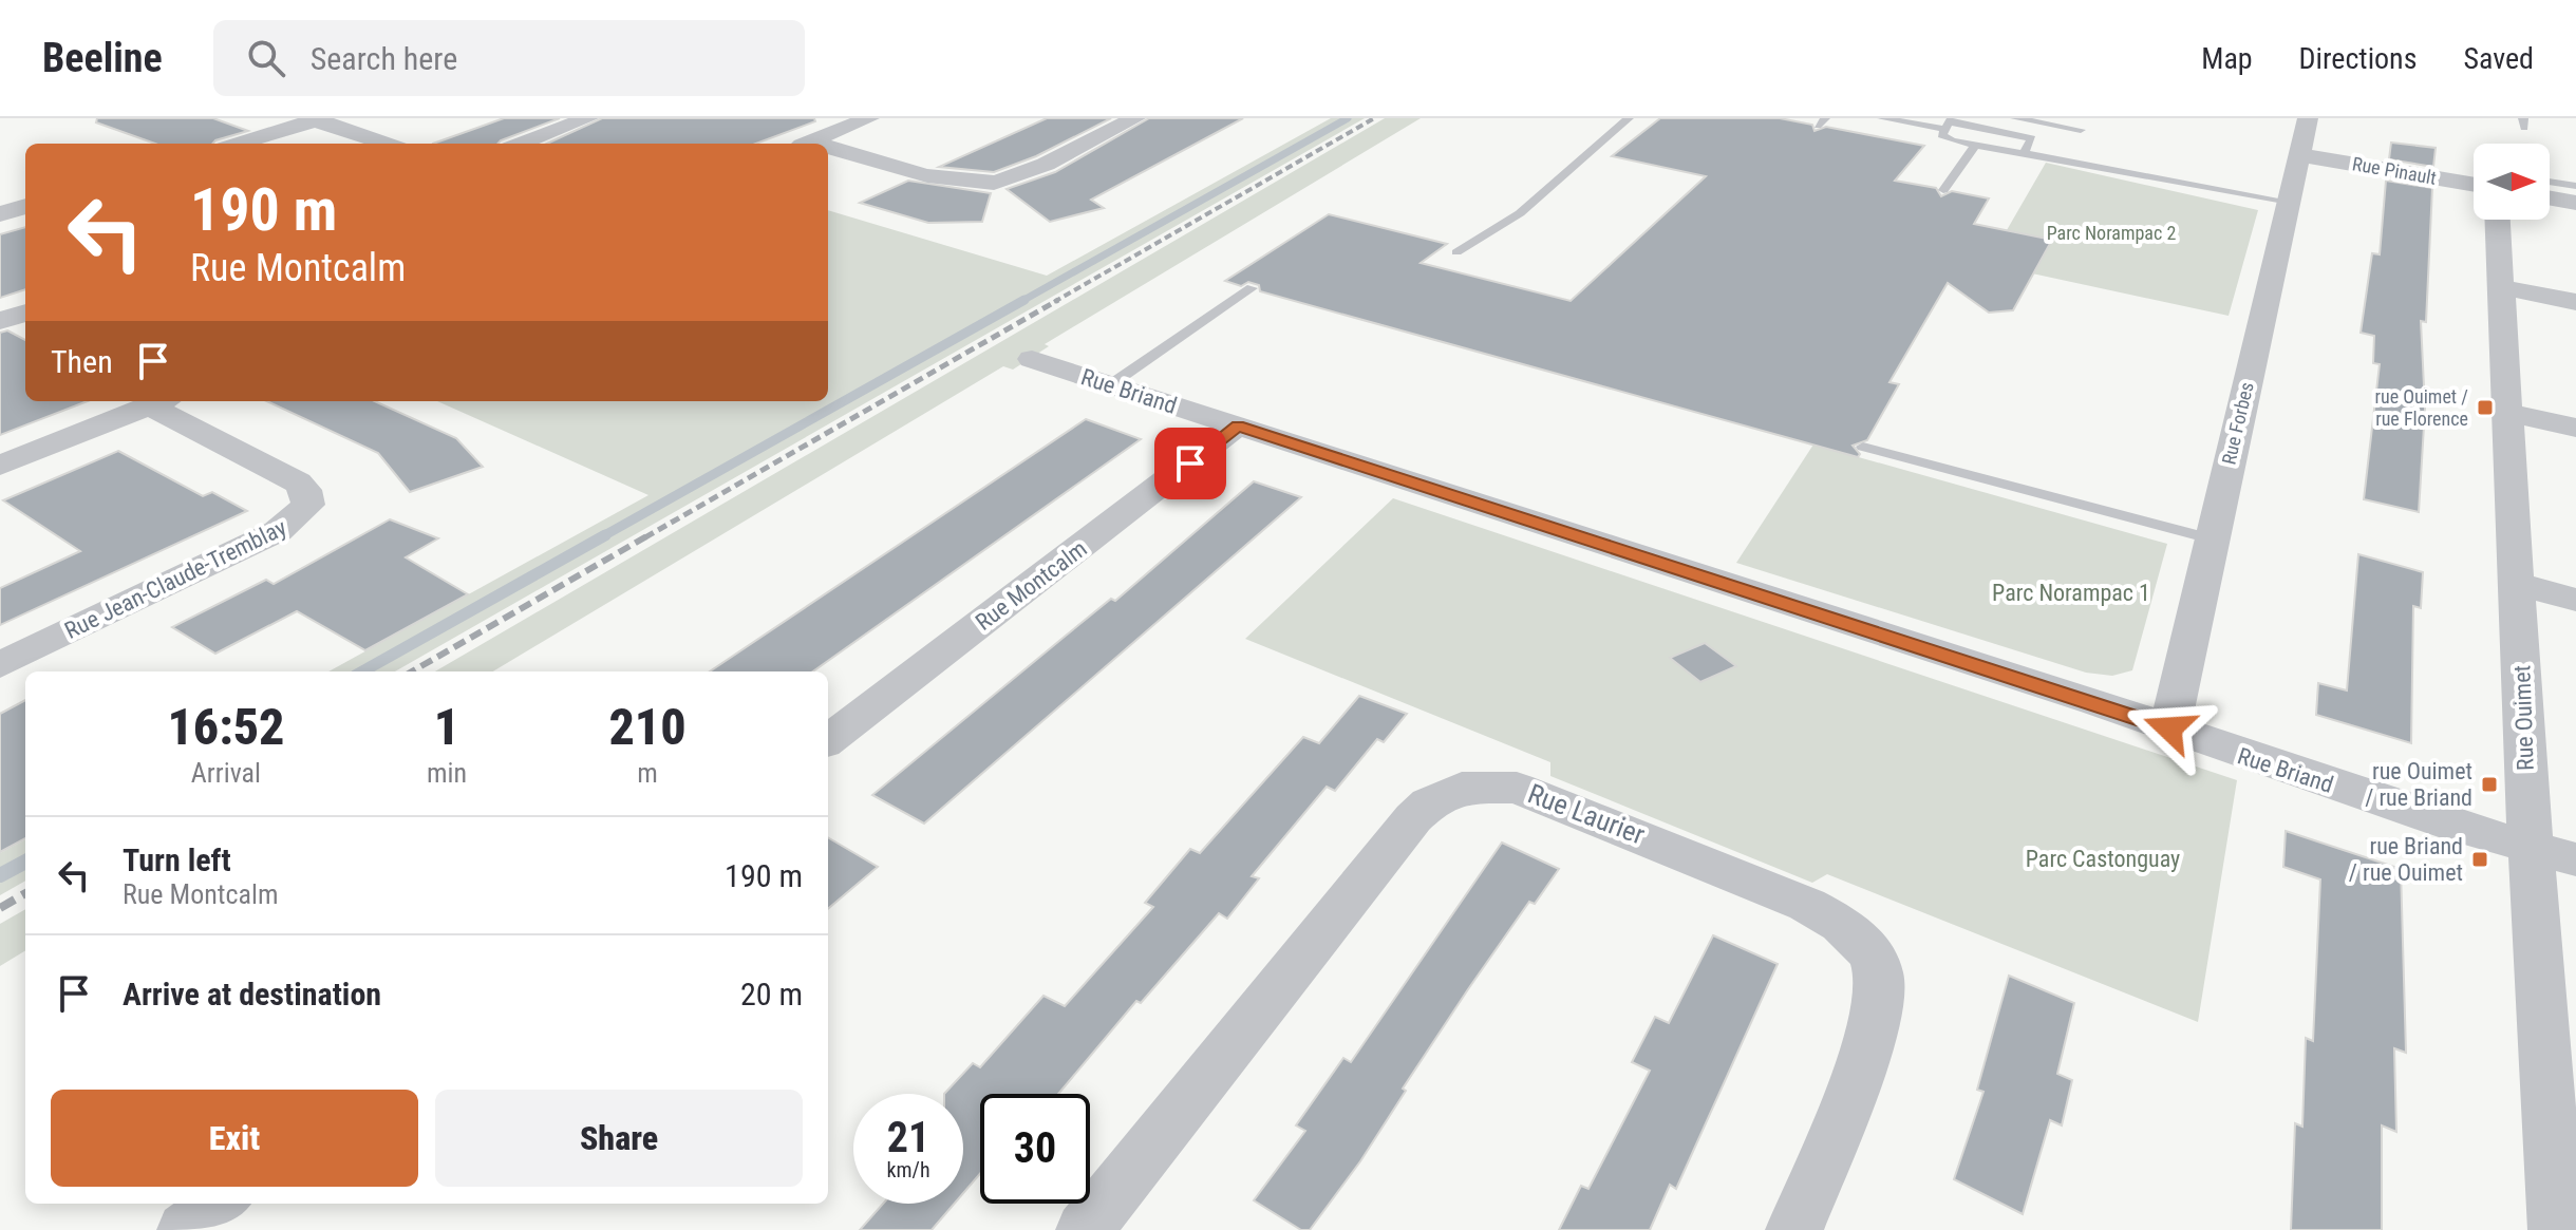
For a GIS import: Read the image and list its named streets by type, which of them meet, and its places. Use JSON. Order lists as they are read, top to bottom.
{
  "streets": {
    "street": [
      "Rue Pinault",
      "Rue Briand",
      "Rue Forbes",
      "Rue Jean-Claude-Tremblay",
      "Rue Montcalm",
      "Rue Ouimet",
      "Rue Laurier"
    ]
  },
  "crossings": [
    ["Rue Pinault", "Rue Forbes"],
    ["Rue Briand", "Rue Forbes"],
    ["Rue Briand", "Rue Montcalm"],
    ["Rue Briand", "Rue Ouimet"]
  ],
  "parks": ["Parc Norampac 2", "Parc Norampac 1", "Parc Castonguay"],
  "places": {
    "transit": ["rue Ouimet / rue Florence", "rue Ouimet / rue Briand", "rue Briand / rue Ouimet"]
  },
  "north": "right",
  "page": {
    "header": "Beeline",
    "search": "Search here",
    "nav": ["Map", "Directions", "Saved"],
    "turn": ["190 m", "Rue Montcalm"],
    "then": "Then",
    "eta": [
      "16:52",
      "Arrival",
      "1",
      "min",
      "210",
      "m"
    ],
    "list": [
      {
        "name": "Turn left",
        "note": "Rue Montcalm",
        "value": "190 m"
      },
      {
        "name": "Arrive at destination",
        "value": "20 m"
      }
    ],
    "buttons": ["Exit", "Share"],
    "speed": "21 km/h",
    "limit": "30"
  }
}
